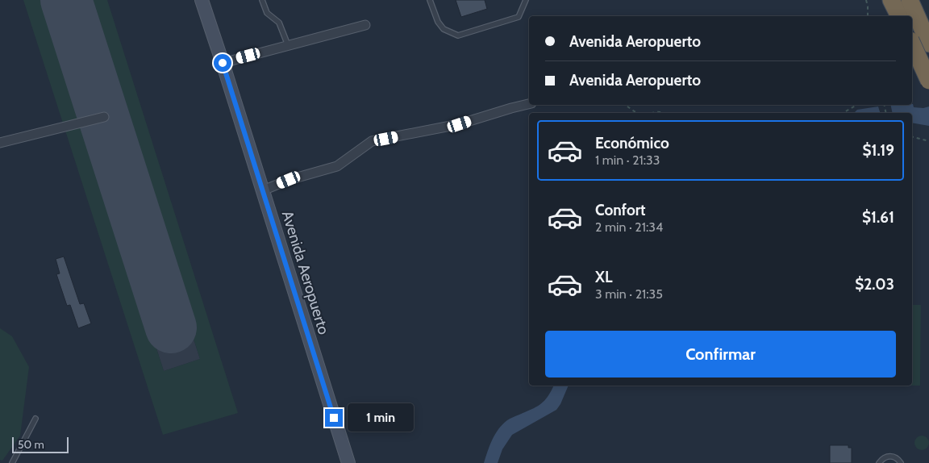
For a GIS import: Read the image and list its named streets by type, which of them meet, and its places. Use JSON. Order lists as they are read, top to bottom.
{
  "streets": {
    "street": ["Avenida Aeropuerto"]
  },
  "scale_bar": "50 m",
  "page": {
    "banner": ["Avenida Aeropuerto", "Avenida Aeropuerto"],
    "list": [
      {
        "name": "Económico",
        "note": "1 min · 21:33",
        "value": "$1.19"
      },
      {
        "name": "Confort",
        "note": "2 min · 21:34",
        "value": "$1.61"
      },
      {
        "name": "XL",
        "note": "3 min · 21:35",
        "value": "$2.03"
      }
    ],
    "buttons": "Confirmar",
    "bubble": "1 min",
    "scale": "50 m"
  }
}
